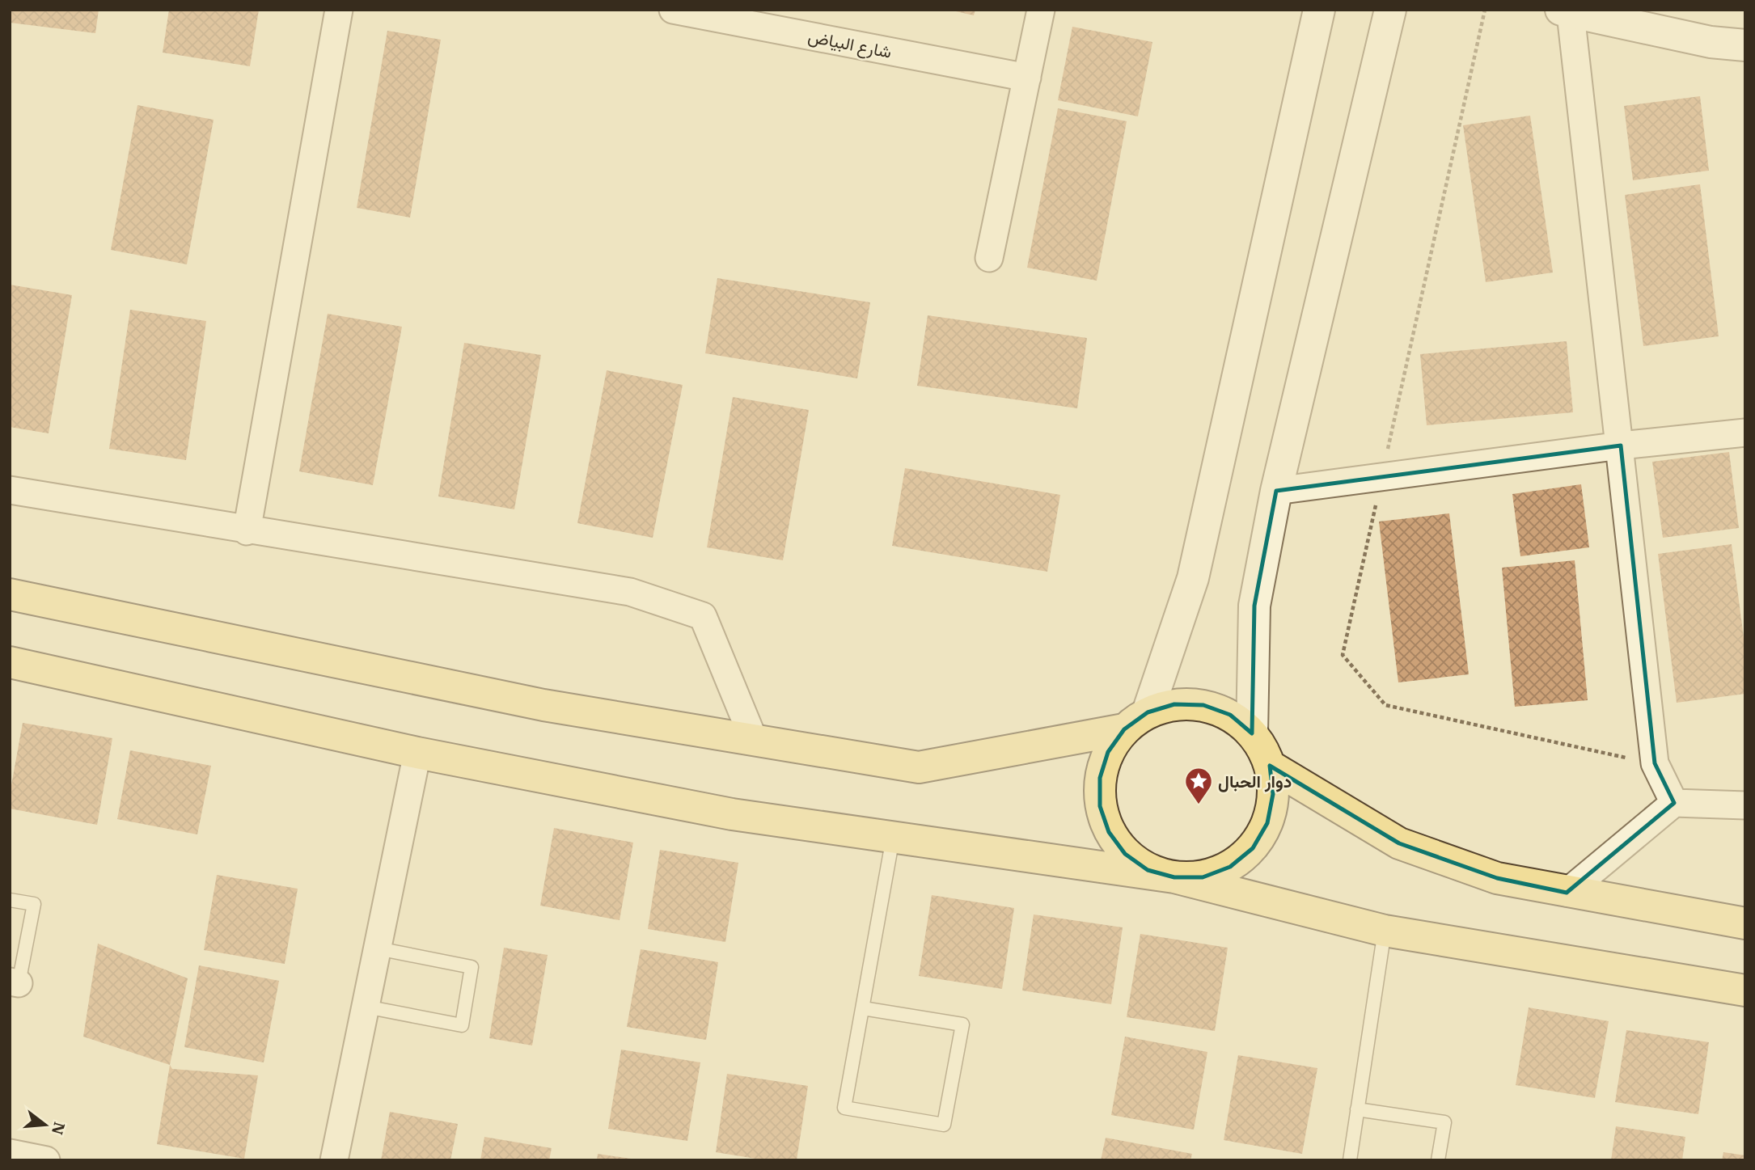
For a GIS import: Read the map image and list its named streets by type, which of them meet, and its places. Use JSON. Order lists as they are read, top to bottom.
{
  "streets": {
    "street": ["شارع البياض"]
  },
  "places": {
    "place": ["دوار الحبال"]
  },
  "north": "right"
}
